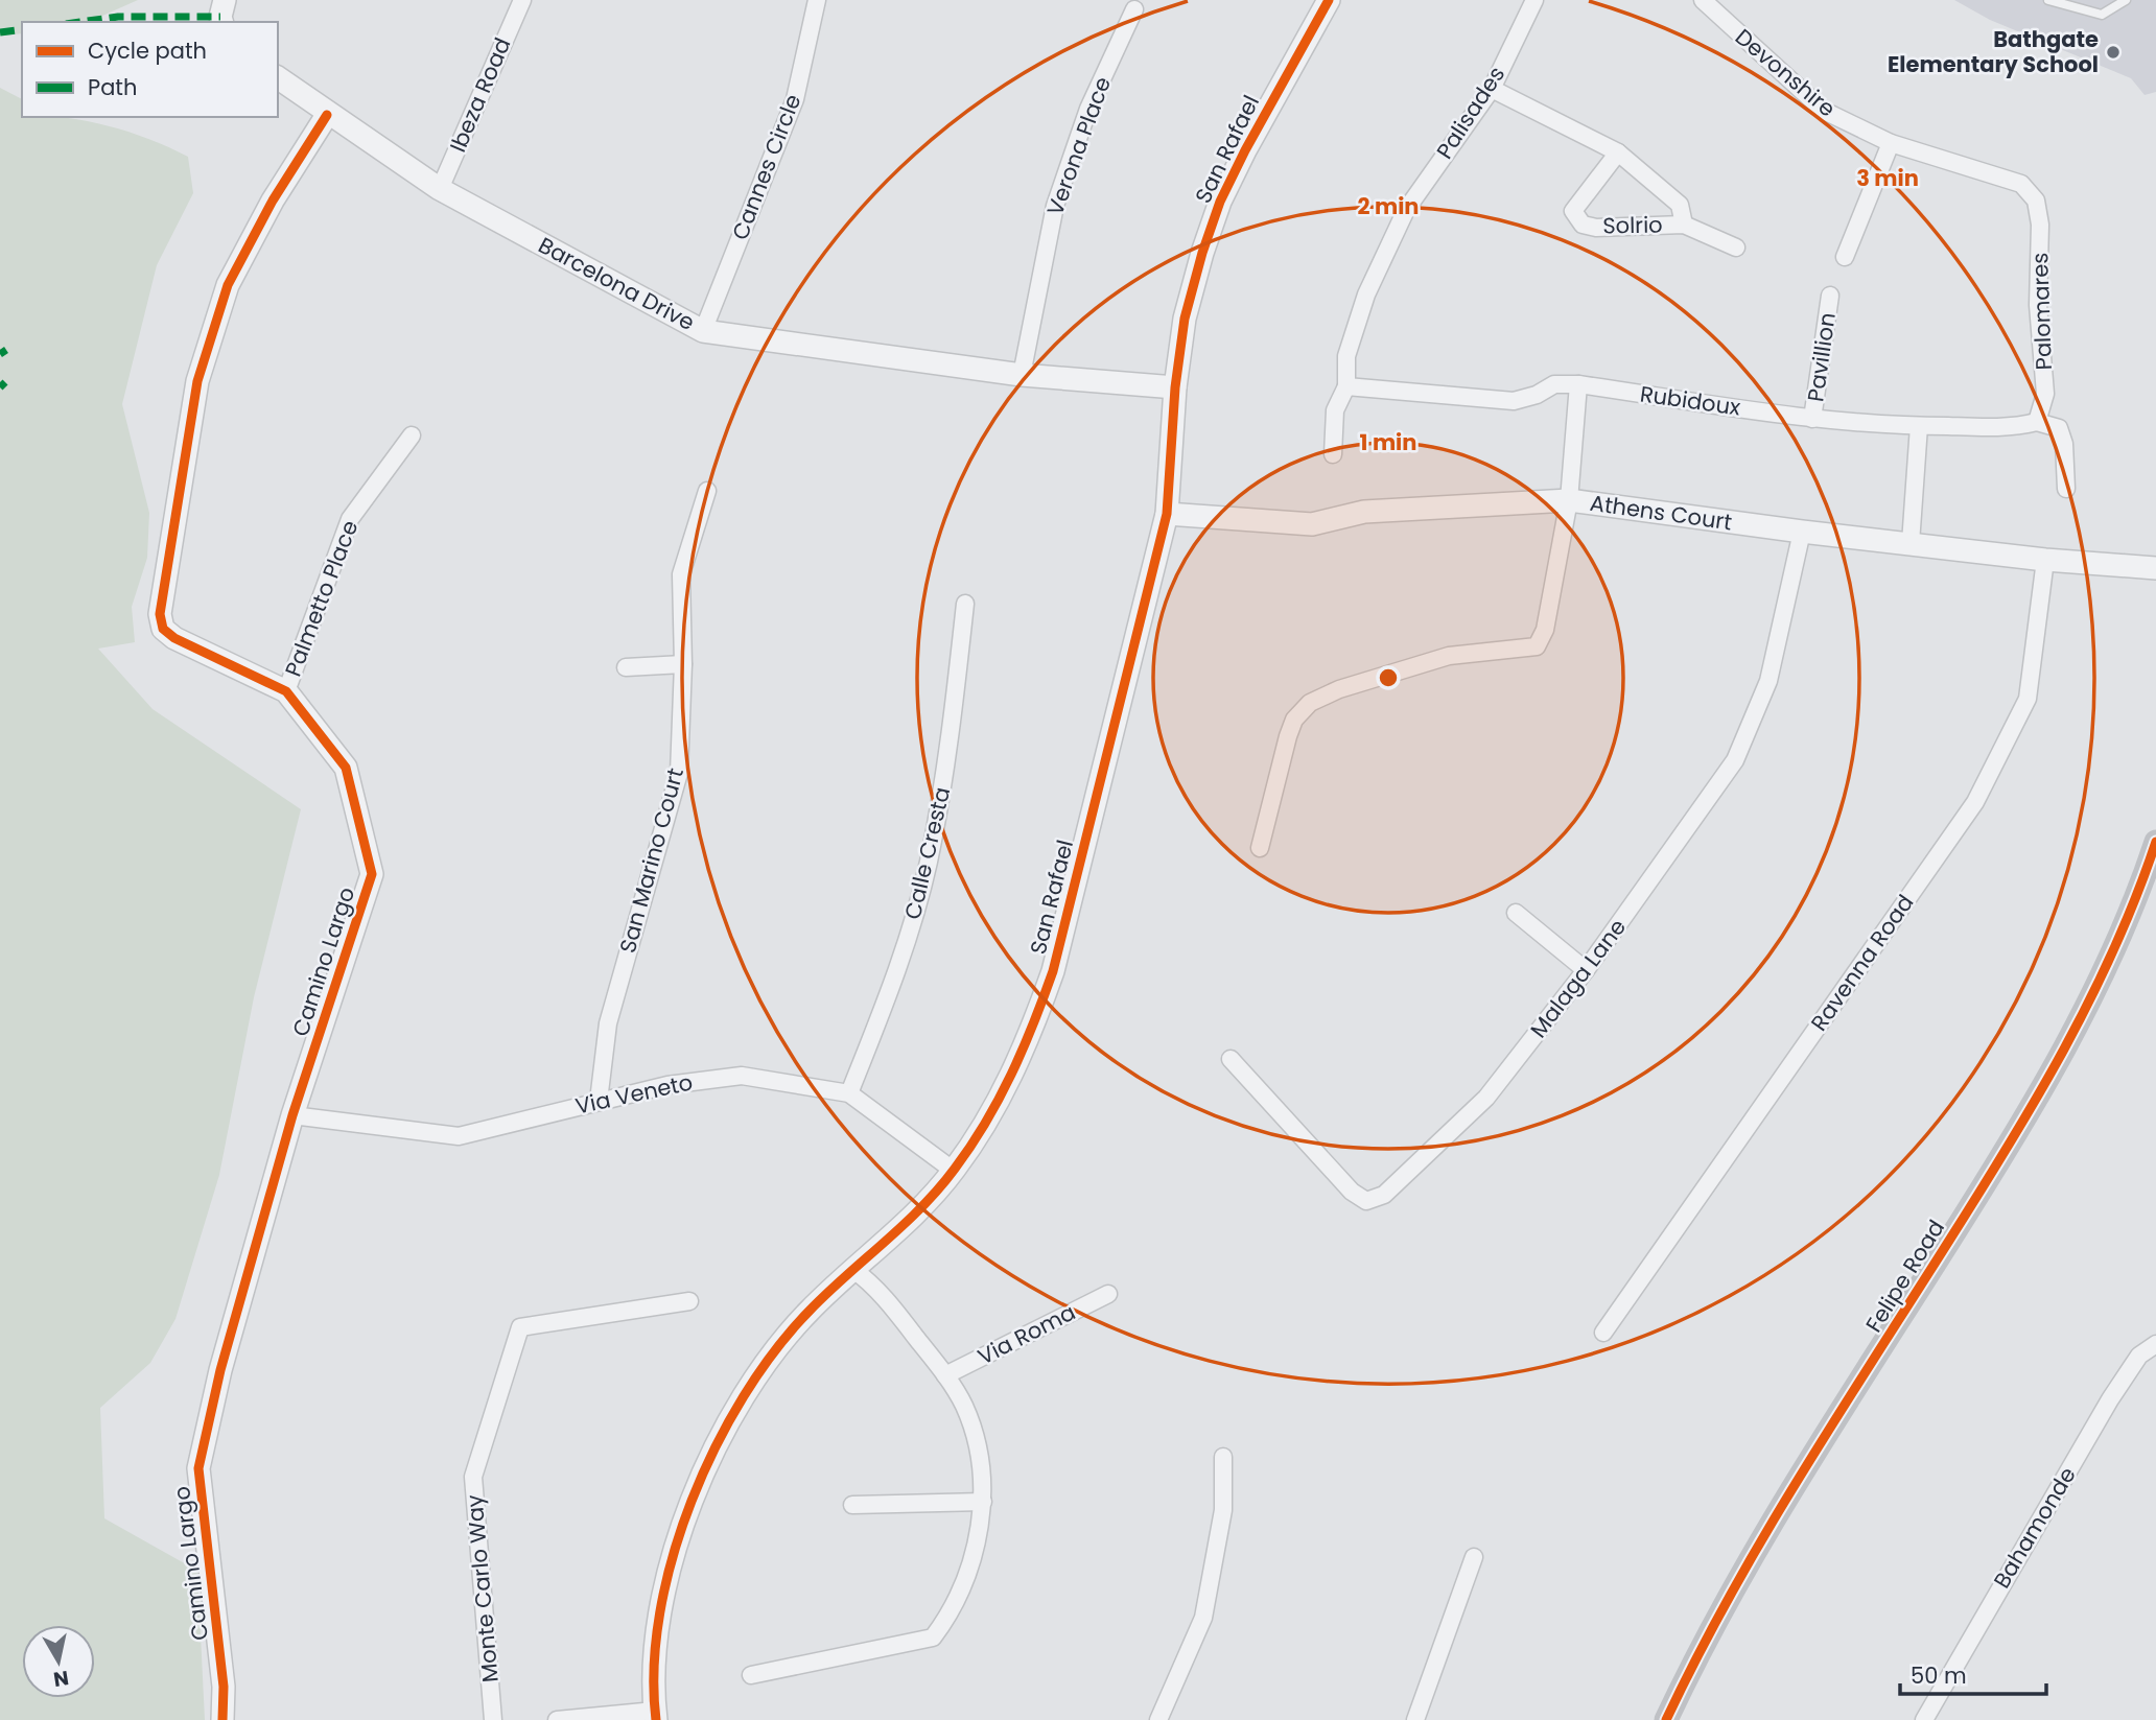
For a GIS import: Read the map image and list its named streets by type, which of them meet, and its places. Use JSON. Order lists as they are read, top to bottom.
{
  "streets": {
    "main road": ["Felipe Road"],
    "street": [
      "Devonshire",
      "Ibeza Road",
      "Palisades",
      "Verona Place",
      "San Rafael",
      "Cannes Circle",
      "Solrio",
      "Barcelona Drive",
      "Palomares",
      "Pavillion",
      "Rubidoux",
      "Athens Court",
      "Palmetto Place",
      "Calle Cresta",
      "San Marino Court",
      "Camino Largo",
      "Ravenna Road",
      "Malaga Lane",
      "Via Veneto",
      "Via Roma",
      "Bahamonde",
      "Monte Carlo Way"
    ]
  },
  "crossings": [
    ["Devonshire", "Palomares"],
    ["Ibeza Road", "Barcelona Drive"],
    ["Palisades", "Solrio"],
    ["Palisades", "Rubidoux"],
    ["Verona Place", "Barcelona Drive"],
    ["San Rafael", "Barcelona Drive"],
    ["San Rafael", "Athens Court"],
    ["San Rafael", "Via Veneto"],
    ["Cannes Circle", "Barcelona Drive"],
    ["Barcelona Drive", "Camino Largo"],
    ["Palomares", "Rubidoux"],
    ["Pavillion", "Rubidoux"],
    ["Athens Court", "Ravenna Road"],
    ["Athens Court", "Malaga Lane"],
    ["Palmetto Place", "Camino Largo"],
    ["Calle Cresta", "Via Veneto"],
    ["San Marino Court", "Via Veneto"],
    ["Camino Largo", "Via Veneto"]
  ],
  "places": ["Bathgate Elementary School"],
  "legend": ["Cycle path", "Path"],
  "scale_bar": "50 m",
  "north": "bottom",
  "rings": ["3 min", "2 min", "1 min"]
}
